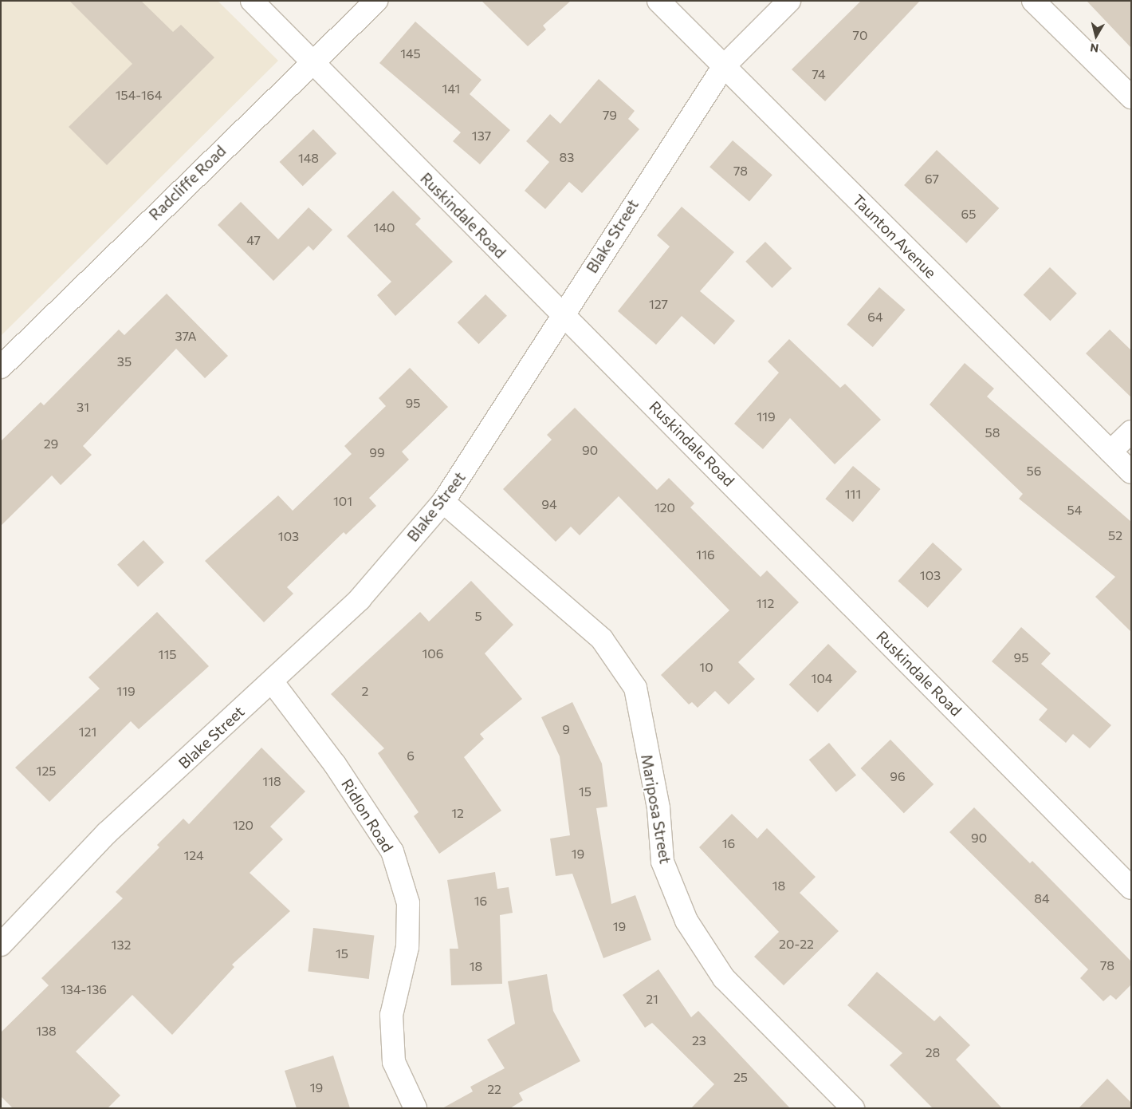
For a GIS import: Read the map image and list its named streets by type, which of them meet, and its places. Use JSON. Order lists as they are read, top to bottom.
{
  "streets": {
    "street": [
      "Radcliffe Road",
      "Ruskindale Road",
      "Blake Street",
      "Taunton Avenue",
      "Mariposa Street",
      "Ridlon Road"
    ]
  },
  "crossings": [
    ["Radcliffe Road", "Ruskindale Road"],
    ["Ruskindale Road", "Blake Street"],
    ["Blake Street", "Taunton Avenue"],
    ["Blake Street", "Mariposa Street"],
    ["Blake Street", "Ridlon Road"]
  ],
  "house_numbers": [
    "70",
    "145",
    "74",
    "141",
    "154-164",
    "79",
    "137",
    "83",
    "148",
    "78",
    "67",
    "65",
    "140",
    "47",
    "127",
    "64",
    "37A",
    "35",
    "95",
    "31",
    "119",
    "58",
    "29",
    "90",
    "99",
    "56",
    "111",
    "101",
    "94",
    "120",
    "54",
    "52",
    "103",
    "116",
    "103",
    "112",
    "5",
    "106",
    "115",
    "95",
    "10",
    "104",
    "119",
    "2",
    "9",
    "121",
    "6",
    "125",
    "96",
    "118",
    "15",
    "12",
    "120",
    "90",
    "16",
    "19",
    "124",
    "18",
    "84",
    "16",
    "19",
    "20-22",
    "132",
    "15",
    "78",
    "18",
    "134-136",
    "21",
    "138",
    "23",
    "28",
    "25",
    "19",
    "22"
  ],
  "north": "bottom"
}
